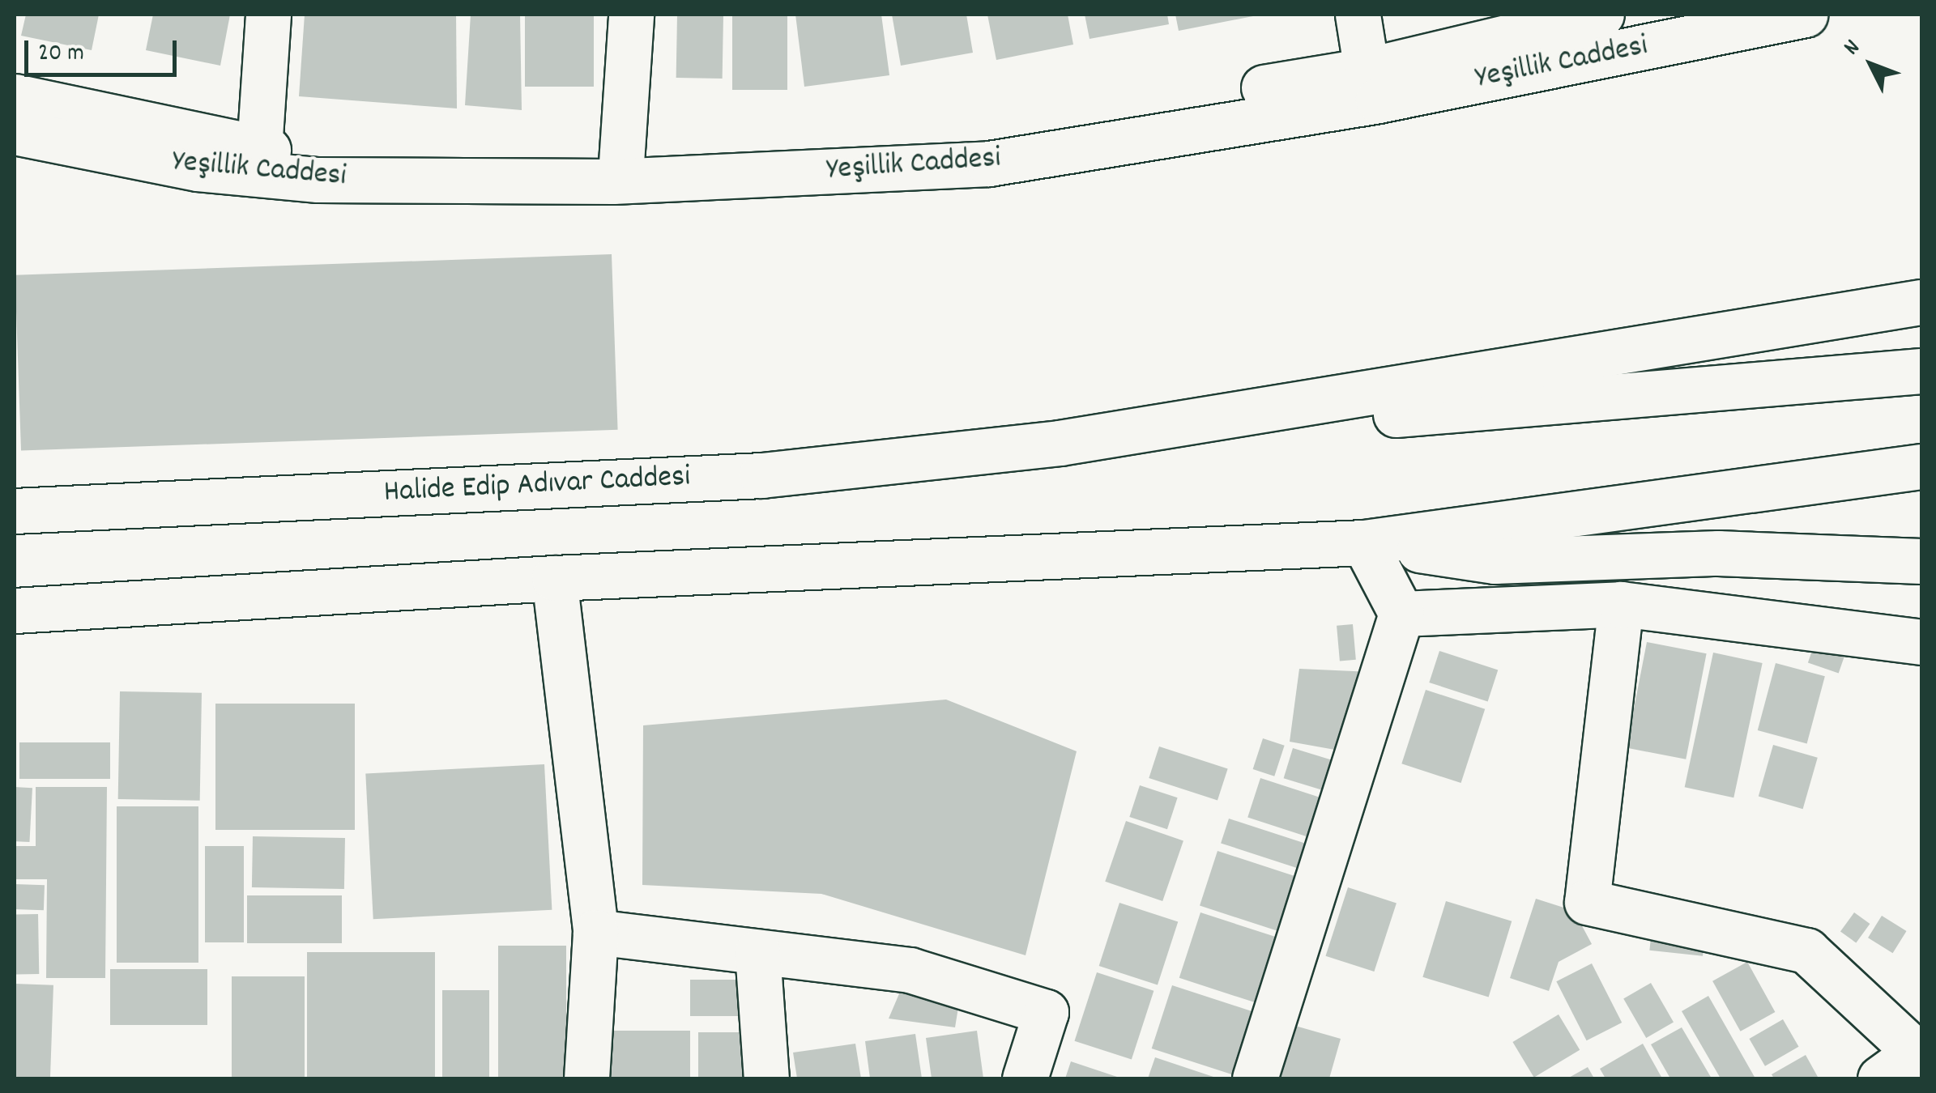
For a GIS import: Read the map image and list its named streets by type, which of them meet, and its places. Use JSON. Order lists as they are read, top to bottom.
{
  "streets": {
    "main road": ["Yeşillik Caddesi", "Halide Edip Adıvar Caddesi"]
  },
  "scale_bar": "20 m",
  "north": "top left"
}
